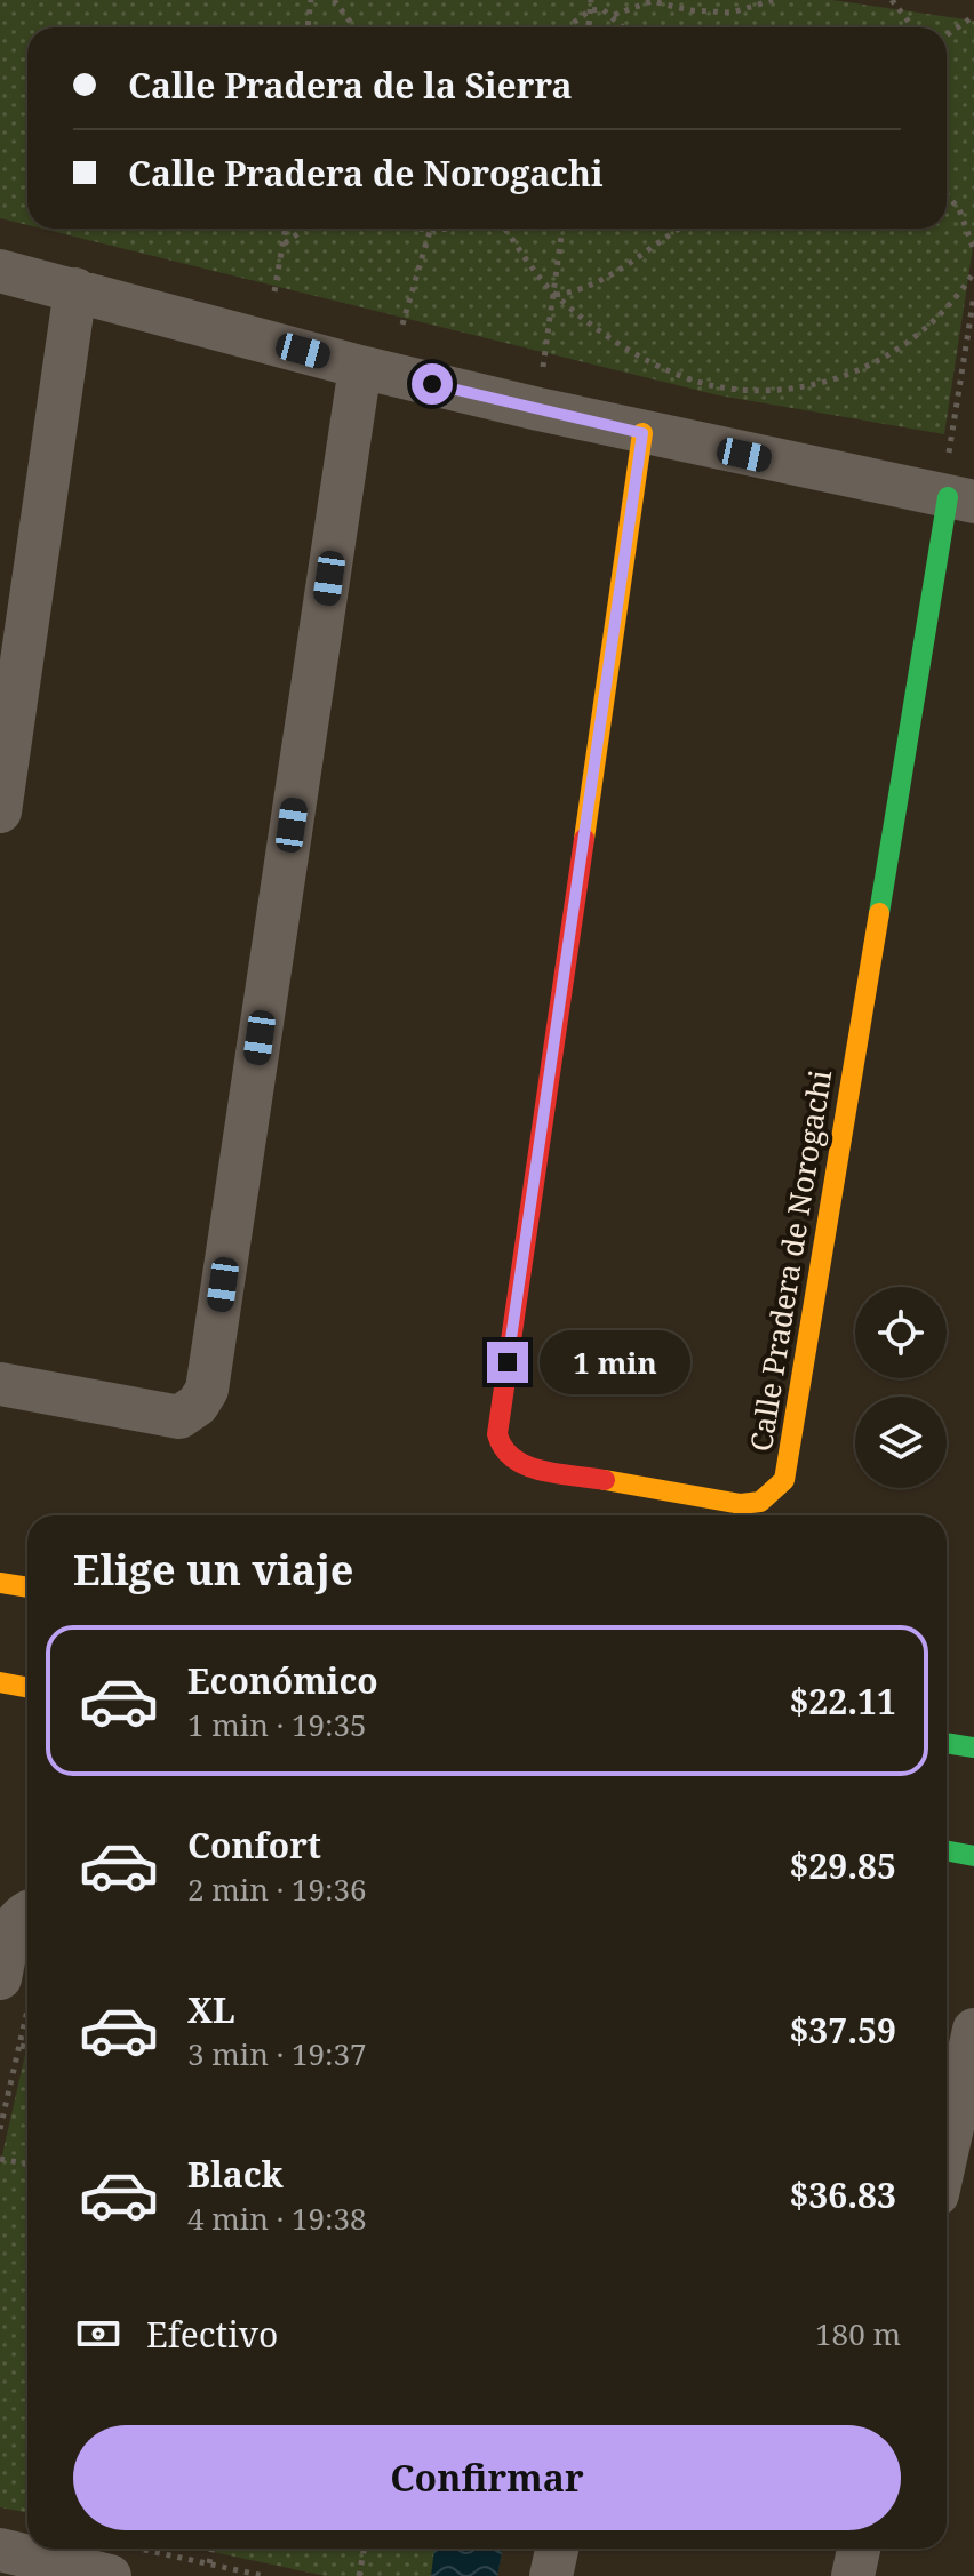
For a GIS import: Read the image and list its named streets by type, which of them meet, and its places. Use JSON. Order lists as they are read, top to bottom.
{
  "streets": {
    "street": ["Calle Pradera de Norogachi"]
  },
  "page": {
    "banner": ["Calle Pradera de la Sierra", "Calle Pradera de Norogachi"],
    "bubble": "1 min",
    "heading": "Elige un viaje",
    "list": [
      {
        "name": "Económico",
        "note": "1 min · 19:35",
        "value": "$22.11"
      },
      {
        "name": "Confort",
        "note": "2 min · 19:36",
        "value": "$29.85"
      },
      {
        "name": "XL",
        "note": "3 min · 19:37",
        "value": "$37.59"
      },
      {
        "name": "Black",
        "note": "4 min · 19:38",
        "value": "$36.83"
      }
    ],
    "pay": ["Efectivo", "180 m"],
    "buttons": "Confirmar"
  }
}
